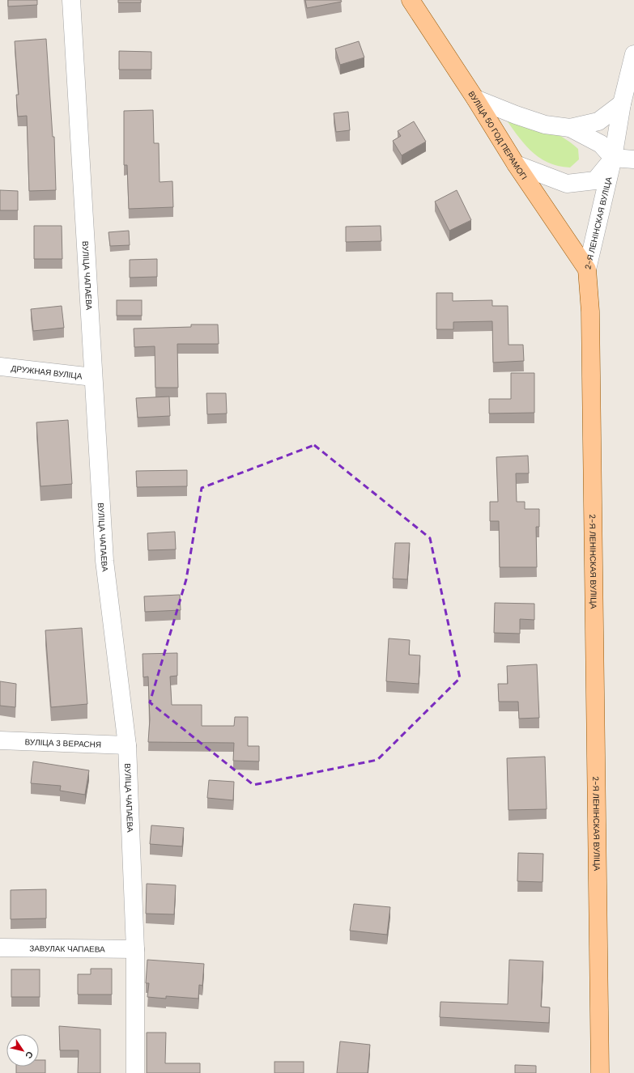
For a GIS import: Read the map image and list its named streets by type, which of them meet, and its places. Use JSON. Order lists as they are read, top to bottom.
{
  "streets": {
    "main road": ["ВУЛІЦА 50 ГОД ПЕРАМОГІ", "2-Я ЛЕНІНСКАЯ ВУЛІЦА"],
    "street": [
      "ВУЛІЦА ЧАПАЕВА",
      "ДРУЖНАЯ ВУЛІЦА",
      "ВУЛІЦА 3 ВЕРАСНЯ",
      "ЗАВУЛАК ЧАПАЕВА"
    ]
  },
  "crossings": [
    ["ВУЛІЦА 50 ГОД ПЕРАМОГІ", "2-Я ЛЕНІНСКАЯ ВУЛІЦА"],
    ["ВУЛІЦА ЧАПАЕВА", "ДРУЖНАЯ ВУЛІЦА"],
    ["ВУЛІЦА ЧАПАЕВА", "ВУЛІЦА 3 ВЕРАСНЯ"],
    ["ВУЛІЦА ЧАПАЕВА", "ЗАВУЛАК ЧАПАЕВА"]
  ],
  "north": "bottom right"
}
